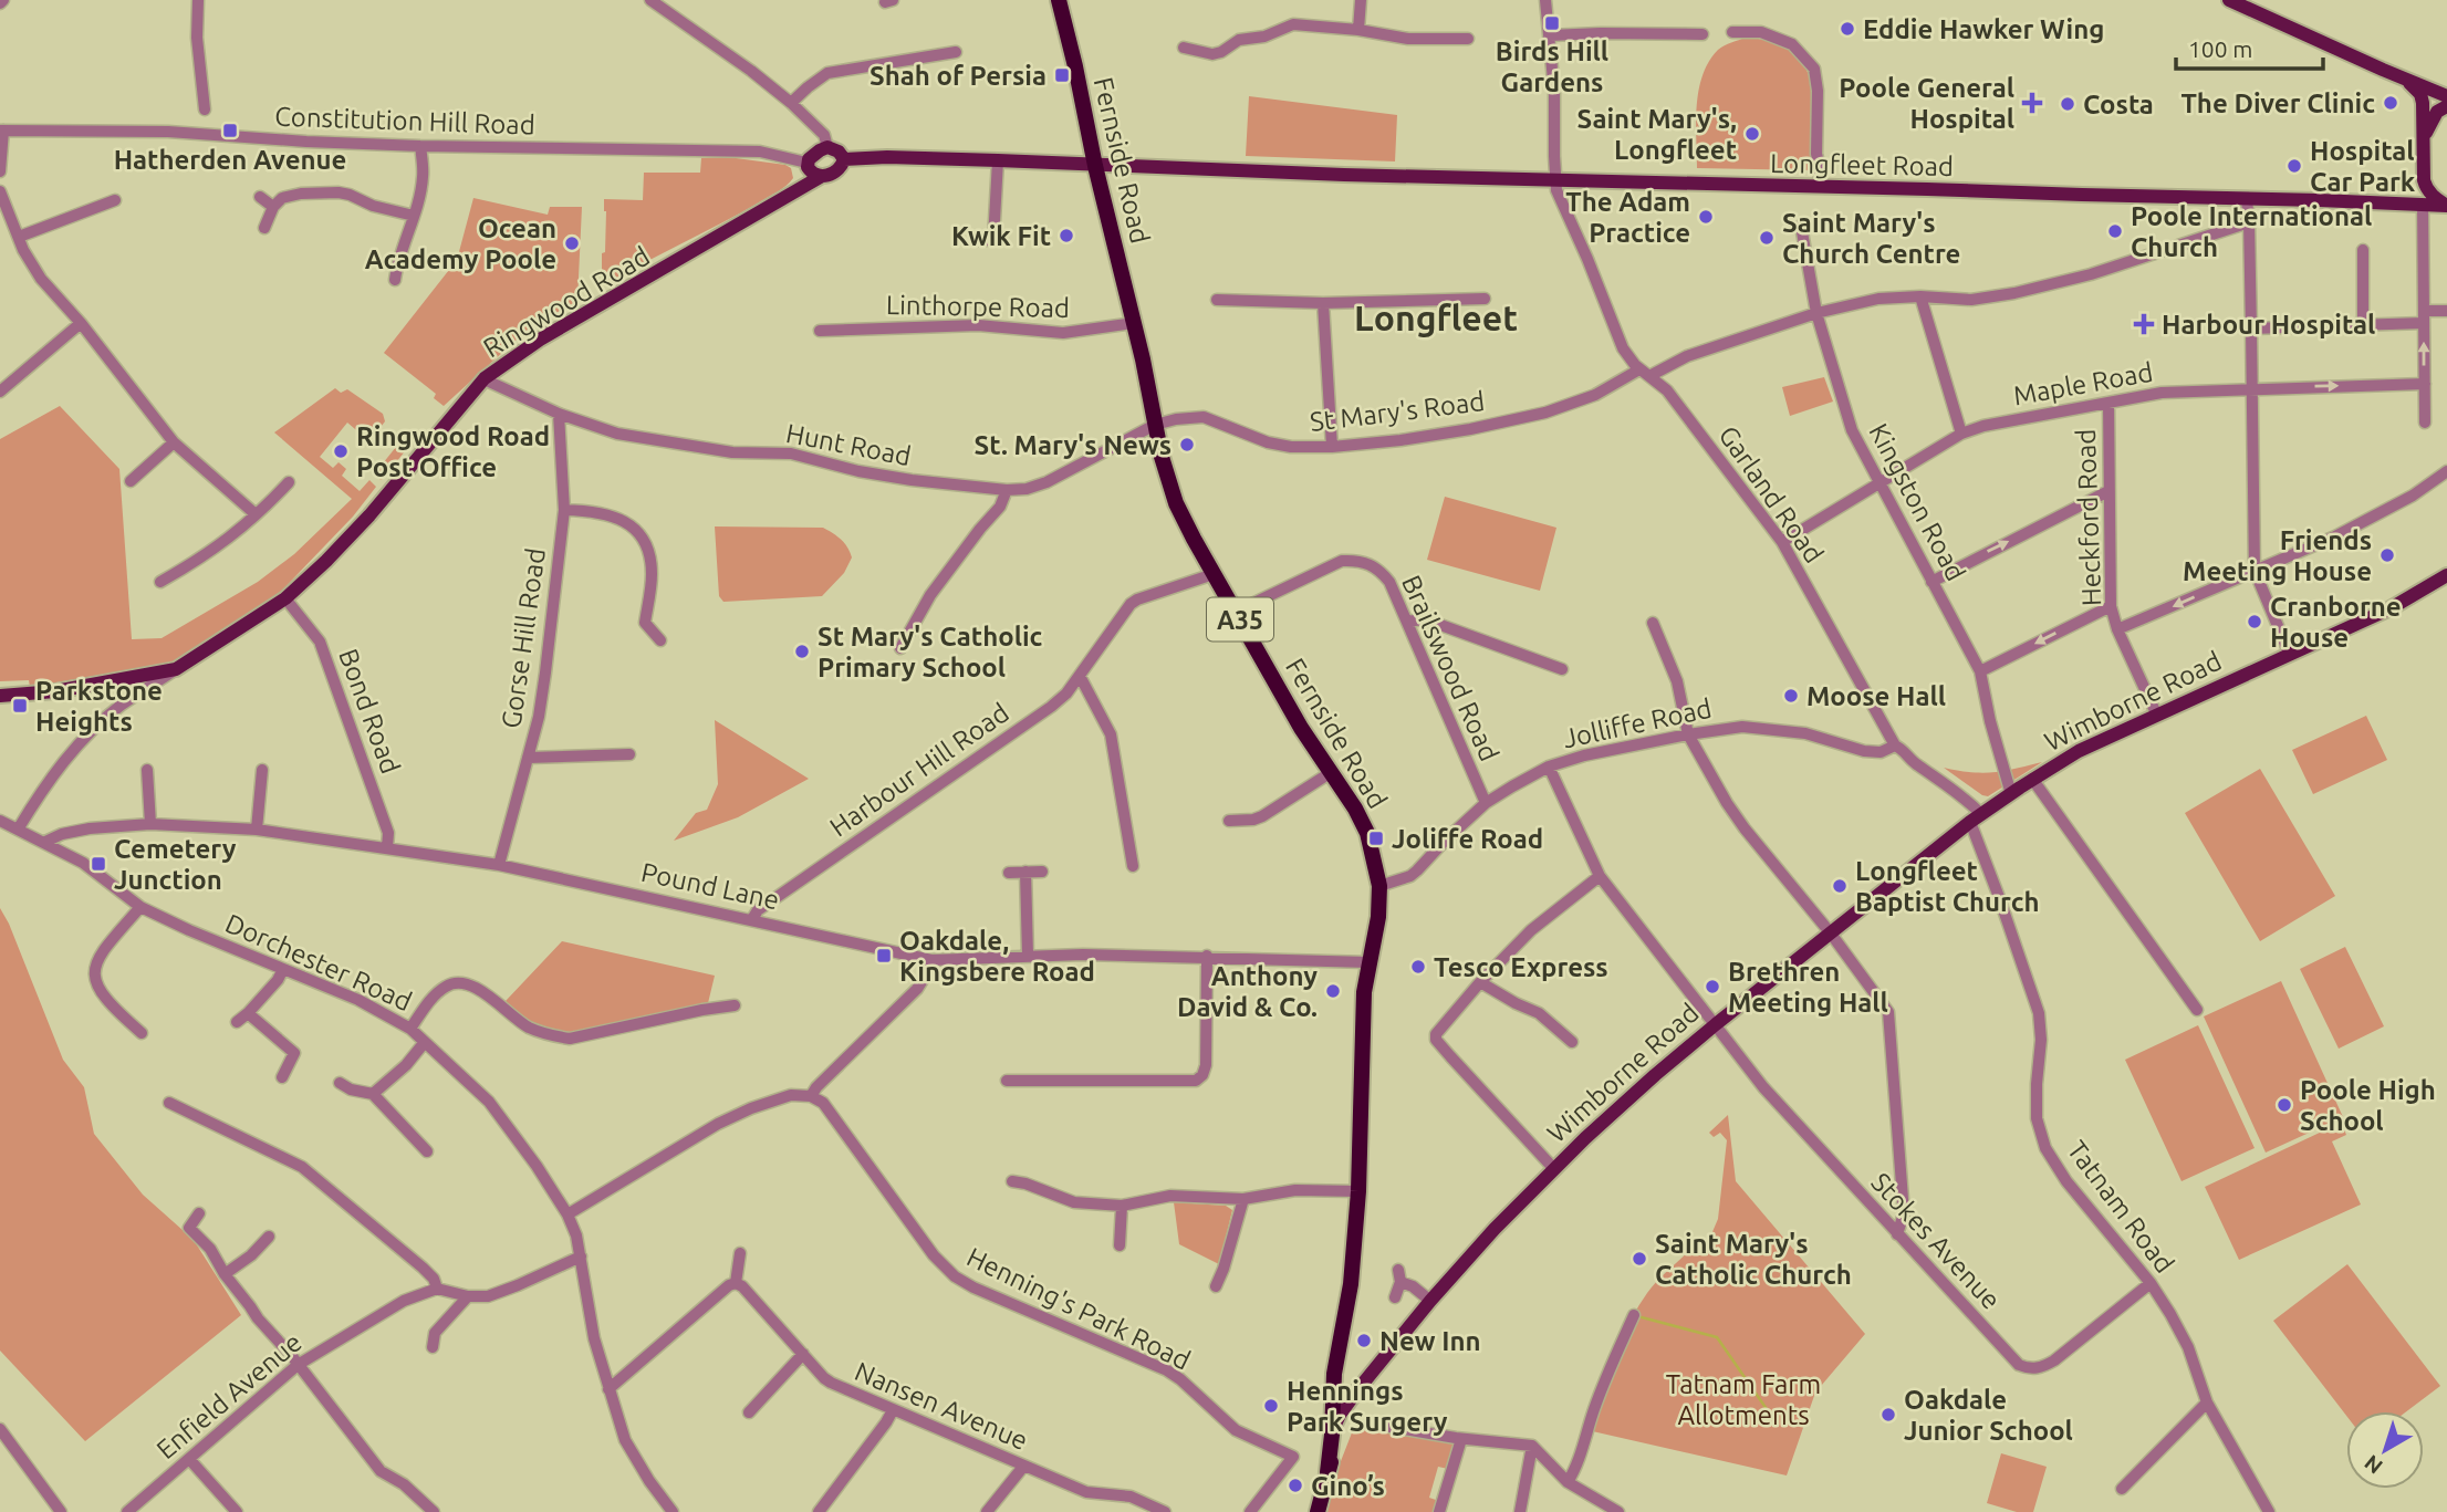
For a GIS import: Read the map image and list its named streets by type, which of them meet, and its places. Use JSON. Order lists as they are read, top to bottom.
{
  "streets": {
    "highway": ["Fernside Road", "A35", "Wimborne Road"],
    "main road": ["Longfleet Road", "Ringwood Road"],
    "street": [
      "Constitution Hill Road",
      "Linthorpe Road",
      "Maple Road",
      "St Mary's Road",
      "Hunt Road",
      "Garland Road",
      "Kingston Road",
      "Heckford Road",
      "Gorse Hill Road",
      "Brailswood Road",
      "Bond Road",
      "Jolliffe Road",
      "Harbour Hill Road",
      "Pound Lane",
      "Dorchester Road",
      "Tatnam Road",
      "Stokes Avenue",
      "Henning's Park Road",
      "Enfield Avenue",
      "Nansen Avenue"
    ]
  },
  "crossings": [
    ["Constitution Hill Road", "Ringwood Road"],
    ["Fernside Road", "Longfleet Road"],
    ["Fernside Road", "Linthorpe Road"],
    ["Fernside Road", "St Mary's Road"],
    ["Fernside Road", "Hunt Road"],
    ["Fernside Road", "Brailswood Road"],
    ["Fernside Road", "Wimborne Road"],
    ["Fernside Road", "Jolliffe Road"],
    ["Fernside Road", "Harbour Hill Road"],
    ["Fernside Road", "Pound Lane"],
    ["Longfleet Road", "Garland Road"],
    ["Ringwood Road", "Hunt Road"],
    ["Ringwood Road", "Bond Road"],
    ["Maple Road", "Garland Road"],
    ["Maple Road", "Kingston Road"],
    ["Maple Road", "Heckford Road"],
    ["St Mary's Road", "Hunt Road"],
    ["St Mary's Road", "Garland Road"],
    ["St Mary's Road", "Kingston Road"],
    ["Hunt Road", "Gorse Hill Road"],
    ["Garland Road", "Wimborne Road"],
    ["Garland Road", "Jolliffe Road"],
    ["Garland Road", "Tatnam Road"],
    ["Kingston Road", "Wimborne Road"],
    ["Heckford Road", "Wimborne Road"],
    ["Gorse Hill Road", "Pound Lane"],
    ["Brailswood Road", "Jolliffe Road"],
    ["Wimborne Road", "Tatnam Road"],
    ["Wimborne Road", "Stokes Avenue"],
    ["Bond Road", "Pound Lane"],
    ["Jolliffe Road", "Stokes Avenue"],
    ["Harbour Hill Road", "Pound Lane"],
    ["Pound Lane", "Dorchester Road"],
    ["Tatnam Road", "Stokes Avenue"]
  ],
  "districts": ["Longfleet"],
  "parks": ["Tatnam Farm Allotments"],
  "places": {
    "transit": [
      "Birds Hill Gardens",
      "Shah of Persia",
      "Hatherden Avenue",
      "Parkstone Heights",
      "Joliffe Road",
      "Cemetery Junction",
      "Oakdale, Kingsbere Road"
    ],
    "other": [
      "Eddie Hawker Wing",
      "The Diver Clinic",
      "Costa",
      "Saint Mary's, Longfleet",
      "Hospital Car Park",
      "The Adam Practice",
      "Poole International Church",
      "Kwik Fit",
      "Saint Mary's Church Centre",
      "Ocean Academy Poole",
      "St. Mary's News",
      "Ringwood Road Post Office",
      "Friends Meeting House",
      "Cranborne House",
      "St Mary's Catholic Primary School",
      "Moose Hall",
      "Longfleet Baptist Church",
      "Tesco Express",
      "Brethren Meeting Hall",
      "Anthony David & Co.",
      "Poole High School",
      "Saint Mary's Catholic Church",
      "New Inn",
      "Hennings Park Surgery",
      "Oakdale Junior School",
      "Gino’s"
    ],
    "health": ["Poole General Hospital", "Harbour Hospital"]
  },
  "scale_bar": "100 m",
  "north": "bottom left"
}
